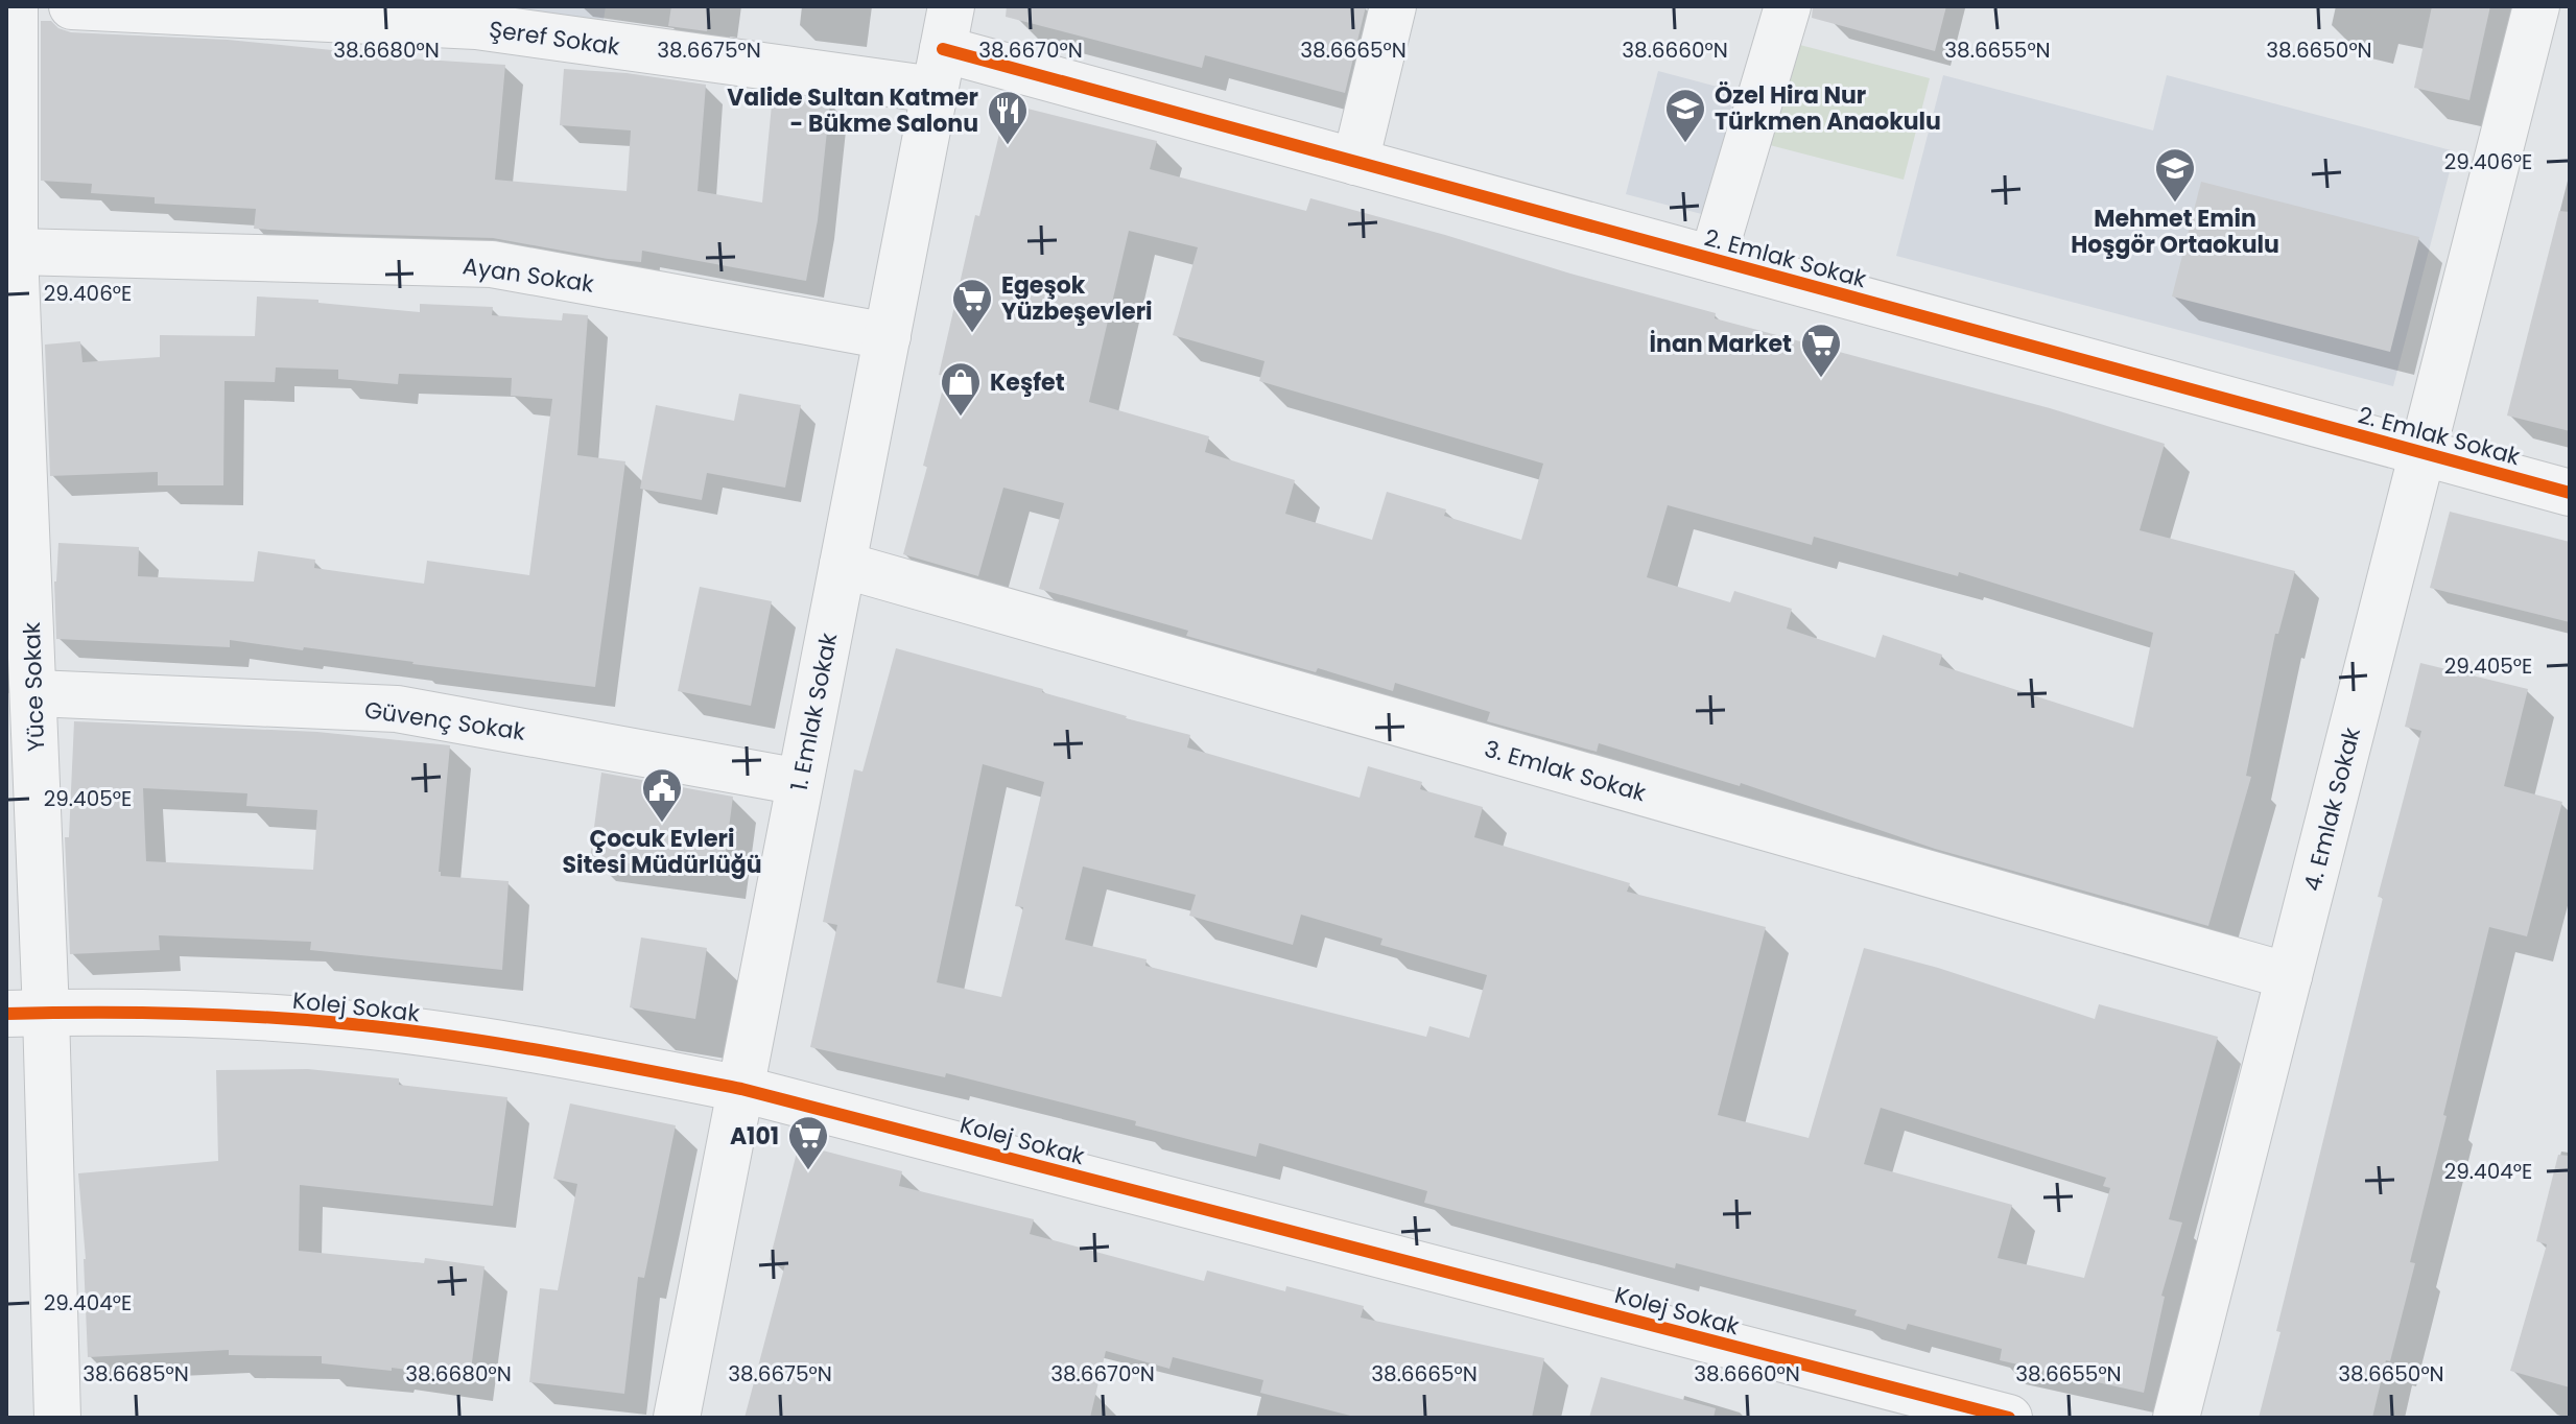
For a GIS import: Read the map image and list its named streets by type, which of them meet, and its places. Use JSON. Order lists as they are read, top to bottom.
{
  "streets": {
    "street": [
      "Şeref Sokak",
      "2. Emlak Sokak",
      "Ayan Sokak",
      "Yüce Sokak",
      "1. Emlak Sokak",
      "Güvenç Sokak",
      "3. Emlak Sokak",
      "4. Emlak Sokak",
      "Kolej Sokak"
    ]
  },
  "crossings": [
    ["Şeref Sokak", "2. Emlak Sokak"],
    ["Şeref Sokak", "1. Emlak Sokak"],
    ["2. Emlak Sokak", "1. Emlak Sokak"],
    ["2. Emlak Sokak", "4. Emlak Sokak"],
    ["Ayan Sokak", "Yüce Sokak"],
    ["Ayan Sokak", "1. Emlak Sokak"],
    ["Yüce Sokak", "Güvenç Sokak"],
    ["Yüce Sokak", "Kolej Sokak"],
    ["1. Emlak Sokak", "Güvenç Sokak"],
    ["1. Emlak Sokak", "3. Emlak Sokak"],
    ["1. Emlak Sokak", "Kolej Sokak"],
    ["3. Emlak Sokak", "4. Emlak Sokak"]
  ],
  "places": {
    "school or university": ["Özel Hira Nur Türkmen Anaokulu", "Mehmet Emin Hoşgör Ortaokulu"],
    "restaurant": ["Valide Sultan Katmer - Bükme Salonu"],
    "supermarket": ["Egeşok Yüzbeşevleri", "İnan Market", "A101"],
    "shop": ["Keşfet"],
    "public building": ["Çocuk Evleri Sitesi Müdürlüğü"]
  },
  "coordinates": [
    "38.6680°N",
    "38.6675°N",
    "38.6670°N",
    "38.6665°N",
    "38.6660°N",
    "38.6655°N",
    "38.6650°N",
    "29.406°E",
    "29.405°E",
    "29.404°E",
    "38.6685°N"
  ]
}
